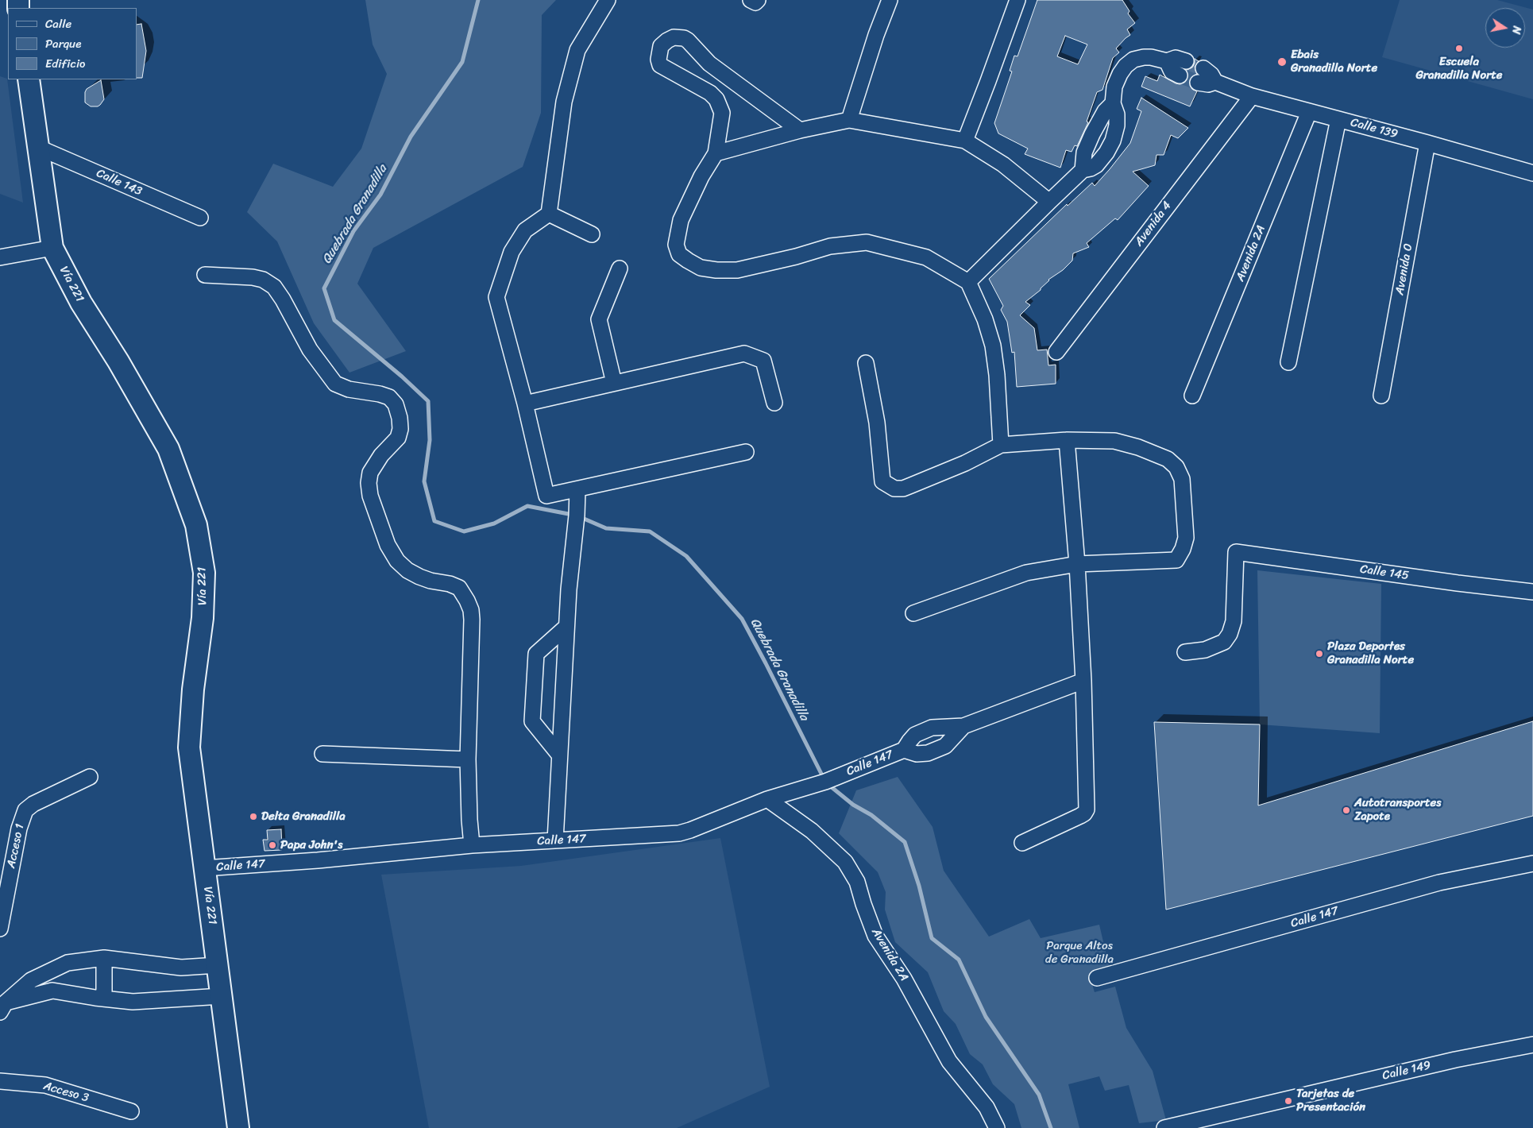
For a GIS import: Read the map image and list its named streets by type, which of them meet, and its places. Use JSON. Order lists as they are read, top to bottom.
{
  "streets": {
    "main road": ["Vía 221"],
    "street": [
      "Calle 139",
      "Calle 143",
      "Avenida 4",
      "Avenida 2A",
      "Avenida 0",
      "Calle 145",
      "Calle 147",
      "Acceso 1",
      "Calle 149",
      "Acceso 3"
    ]
  },
  "crossings": [
    ["Calle 139", "Avenida 4"],
    ["Calle 139", "Avenida 2A"],
    ["Calle 139", "Avenida 0"],
    ["Calle 143", "Vía 221"],
    ["Avenida 2A", "Calle 147"],
    ["Vía 221", "Calle 147"]
  ],
  "water": ["Quebrada Granadilla"],
  "parks": ["Parque Altos de Granadilla"],
  "places": [
    "Escuela Granadilla Norte",
    "Ebais Granadilla Norte",
    "Plaza Deportes Granadilla Norte",
    "Autotransportes Zapote",
    "Delta Granadilla",
    "Papa John's",
    "Tarjetas de Presentación"
  ],
  "legend": ["Calle", "Parque", "Edificio"],
  "north": "right"
}
